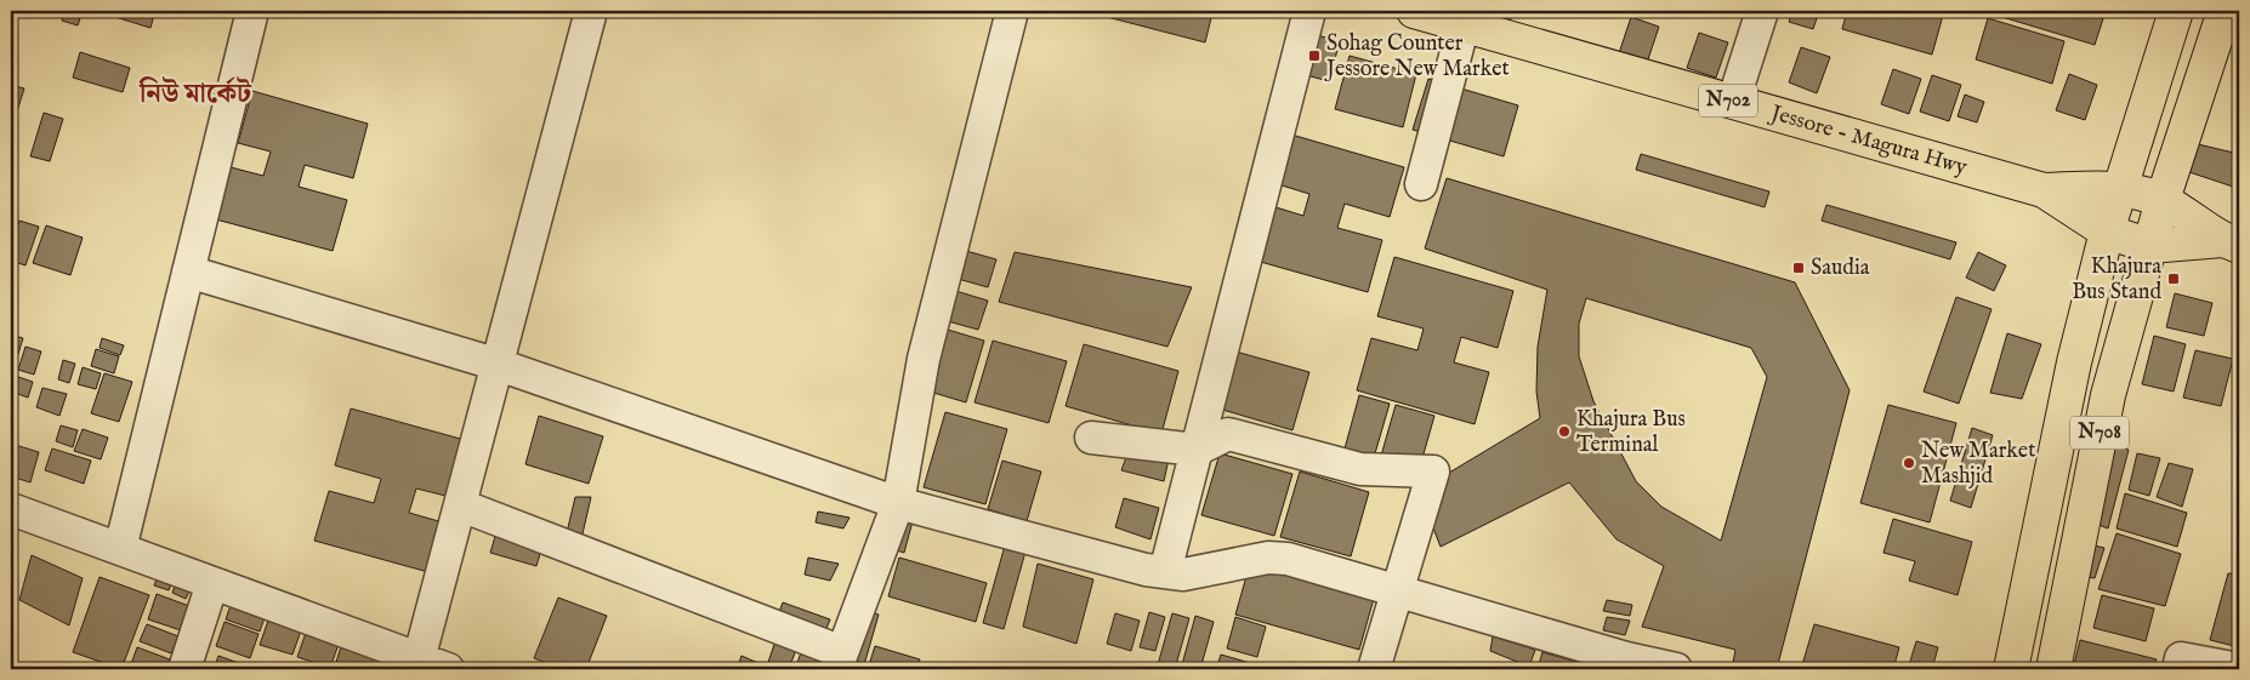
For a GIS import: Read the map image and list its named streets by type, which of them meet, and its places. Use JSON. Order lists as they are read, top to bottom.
{
  "streets": {
    "highway": ["N702", "Jessore - Magura Hwy", "N708"]
  },
  "crossings": [
    ["Jessore - Magura Hwy", "N708"]
  ],
  "districts": ["নিউ মার্কেট"],
  "places": {
    "transit": ["Sohag Counter Jessore New Market", "Saudia", "Khajura Bus Stand"],
    "other": ["Khajura Bus Terminal", "New Market Mashjid"]
  }
}
